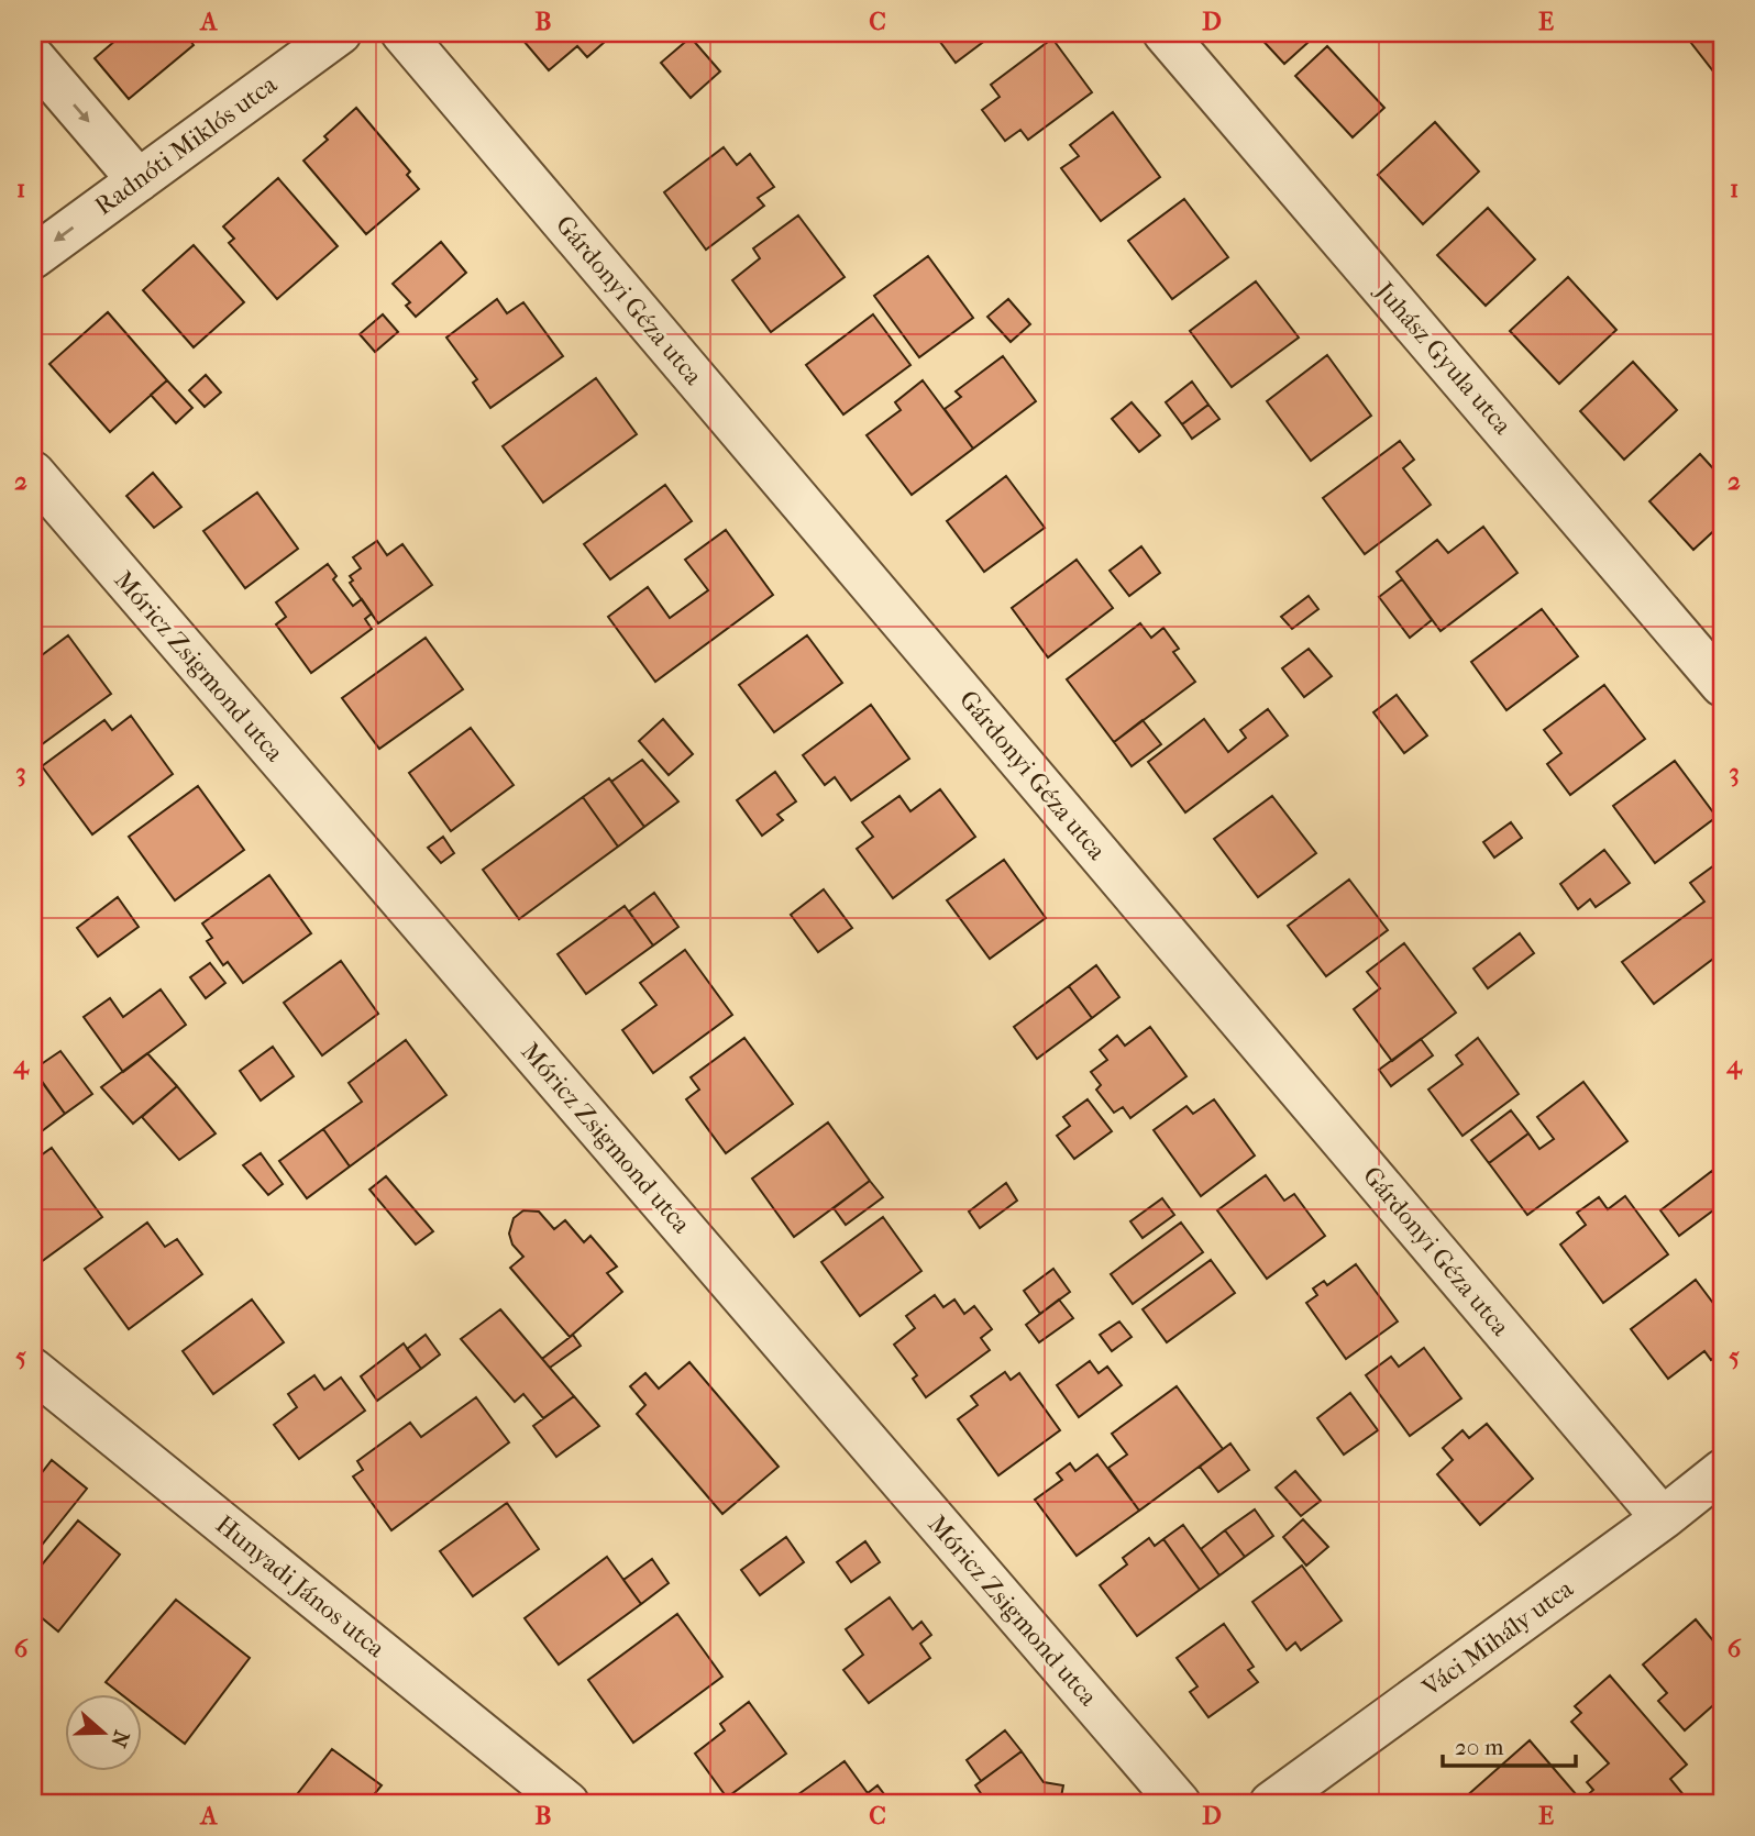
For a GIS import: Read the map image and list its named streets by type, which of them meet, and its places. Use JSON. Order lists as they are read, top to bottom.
{
  "streets": {
    "street": [
      "Radnóti Miklós utca",
      "Gárdonyi Géza utca",
      "Juhász Gyula utca",
      "Móricz Zsigmond utca",
      "Hunyadi János utca",
      "Váci Mihály utca"
    ]
  },
  "crossings": [
    ["Gárdonyi Géza utca", "Váci Mihály utca"]
  ],
  "scale_bar": "20 m",
  "north": "right",
  "grid": {
    "columns": [
      "A",
      "B",
      "C",
      "D",
      "E"
    ],
    "rows": [
      "1",
      "2",
      "3",
      "4",
      "5",
      "6"
    ]
  }
}
